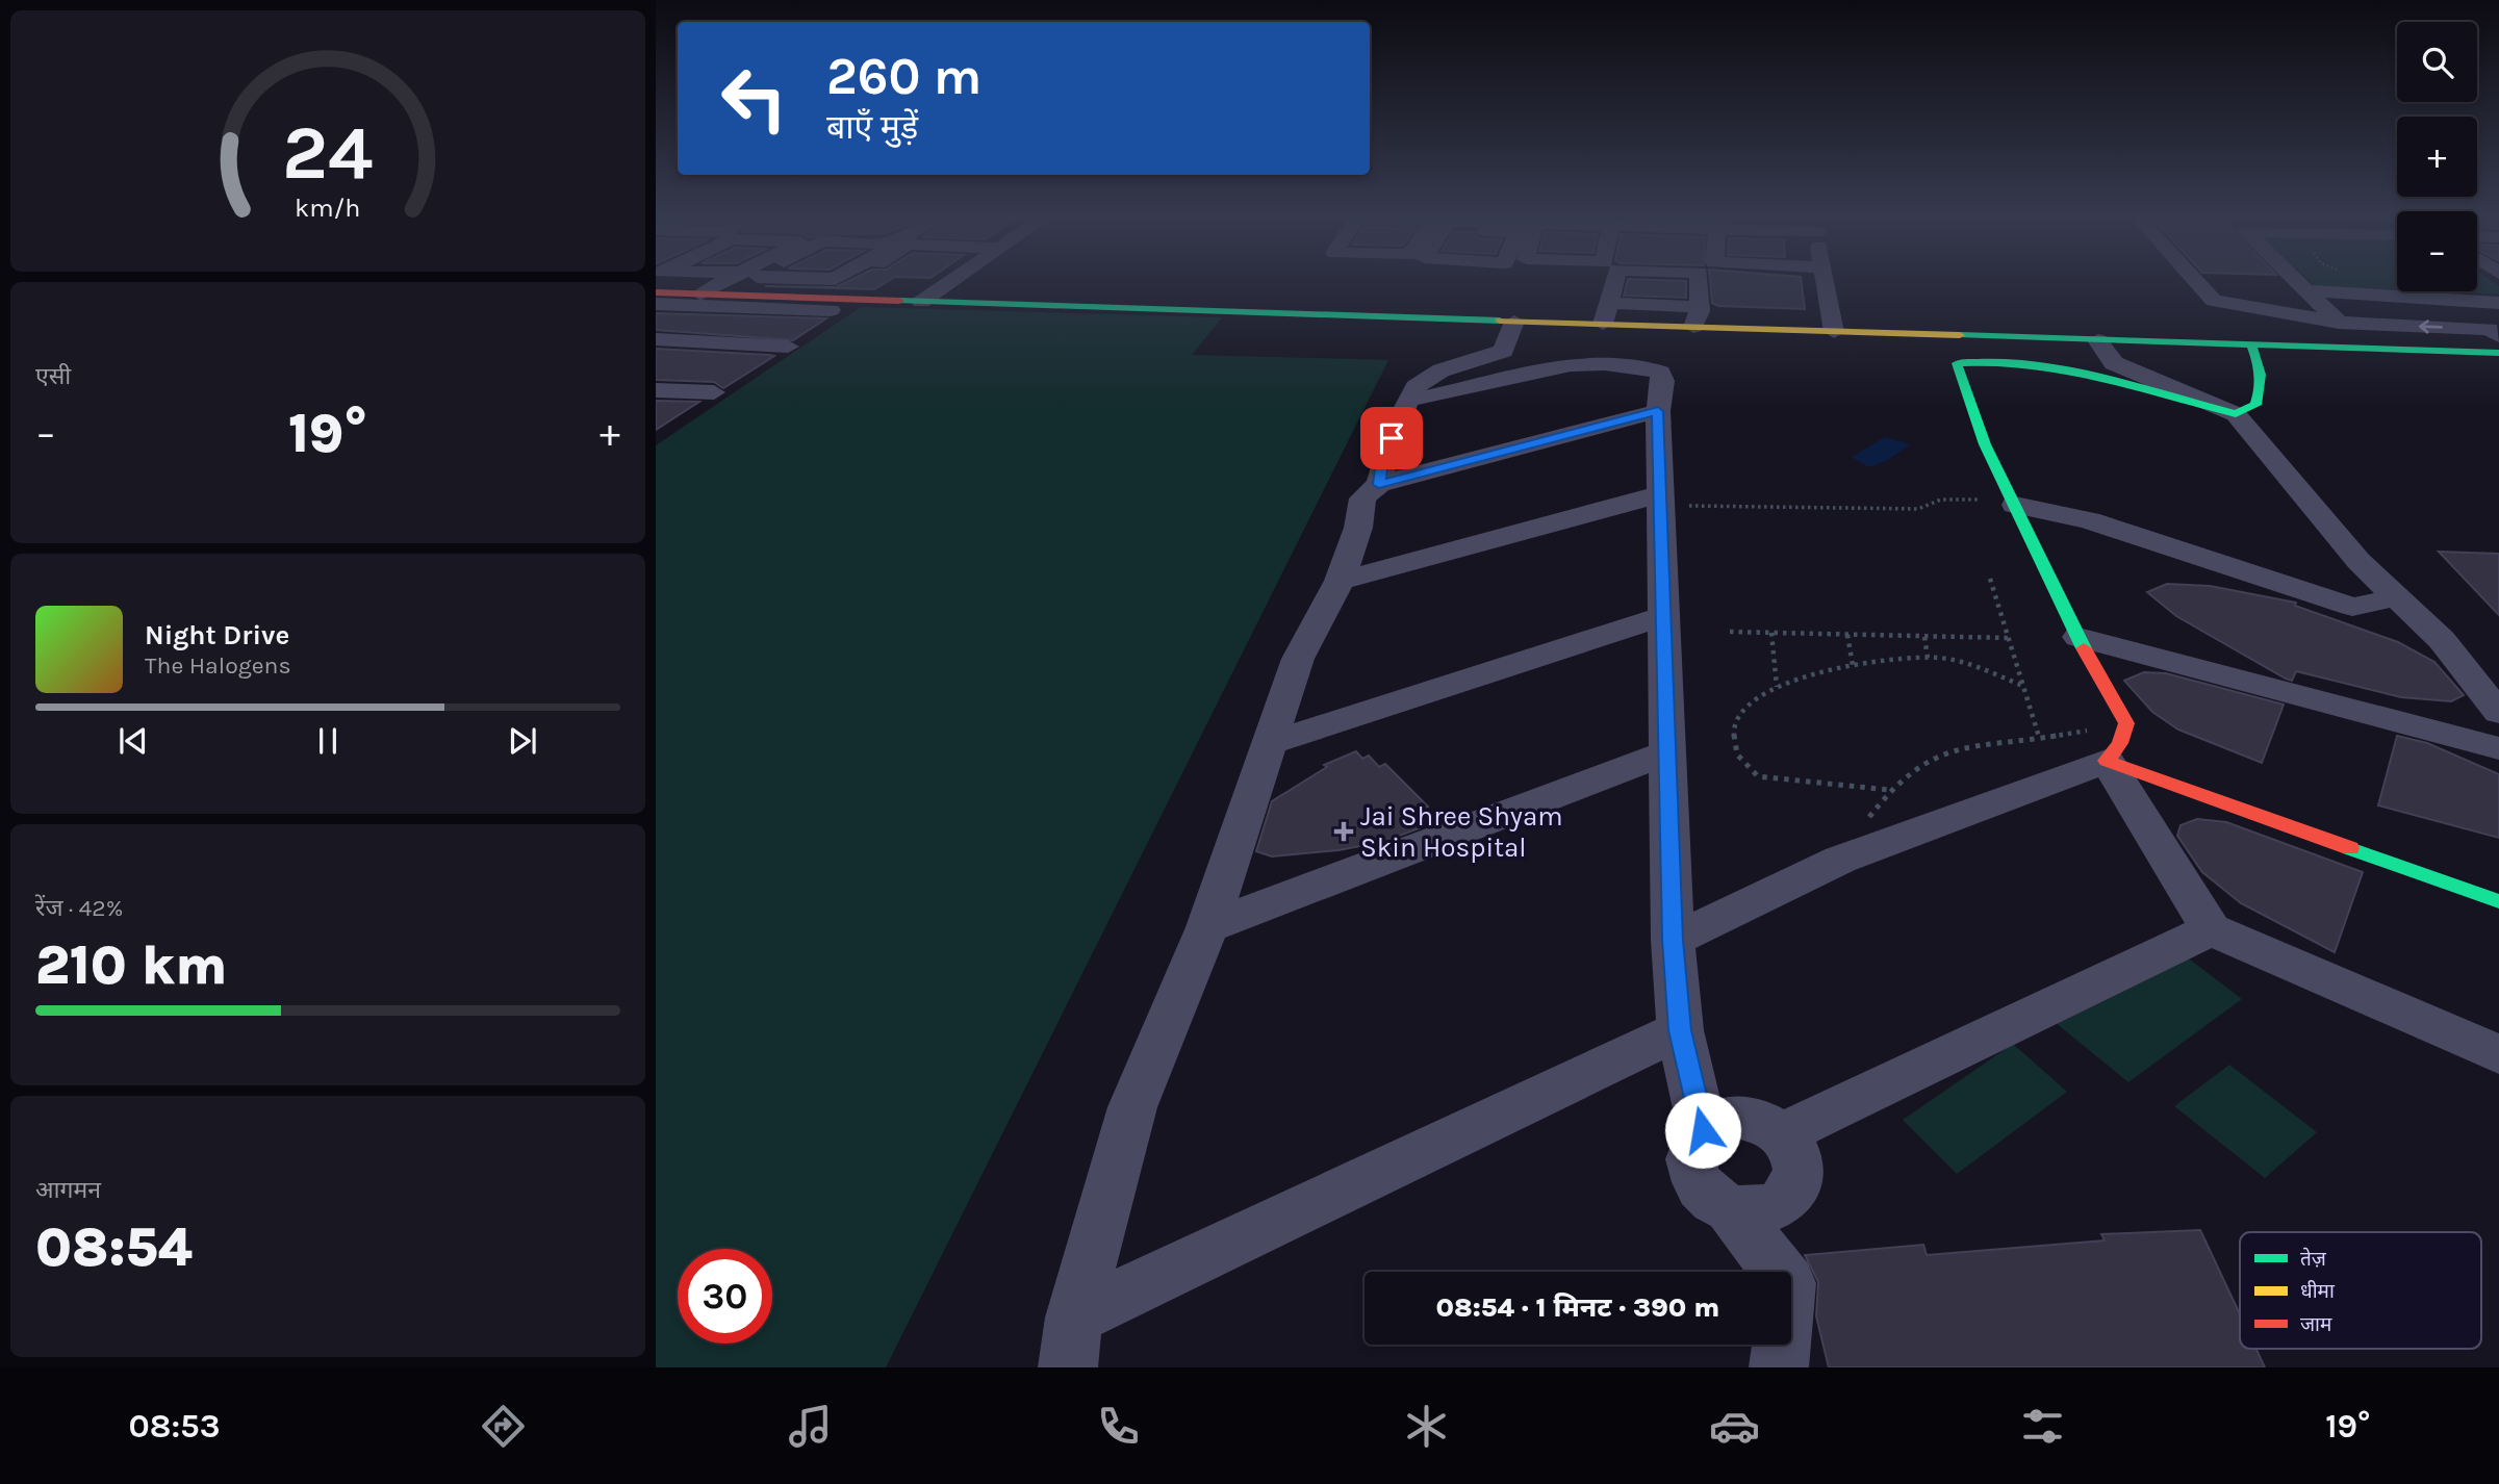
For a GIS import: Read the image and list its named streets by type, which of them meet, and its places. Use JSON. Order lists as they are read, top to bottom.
{
  "places": {
    "health": ["Jai Shree Shyam Skin Hospital"]
  },
  "legend": ["तेज़", "धीमा", "जाम"],
  "page": {
    "map_buttons": ["+", "−"],
    "turn": ["260 m", "बाएँ मुड़ें"],
    "tile": [
      "एसी",
      ["रेंज · 42%", "210 km"],
      ["आगमन", "08:54"]
    ],
    "heat": ["−", "19°", "+"],
    "song": ["Night Drive", "The Halogens"],
    "limit": "30",
    "trip": "08:54 · 1 मिनट · 390 m",
    "tabs": ["08:53", "19°"],
    "gauge": ["24", "km/h"]
  }
}
